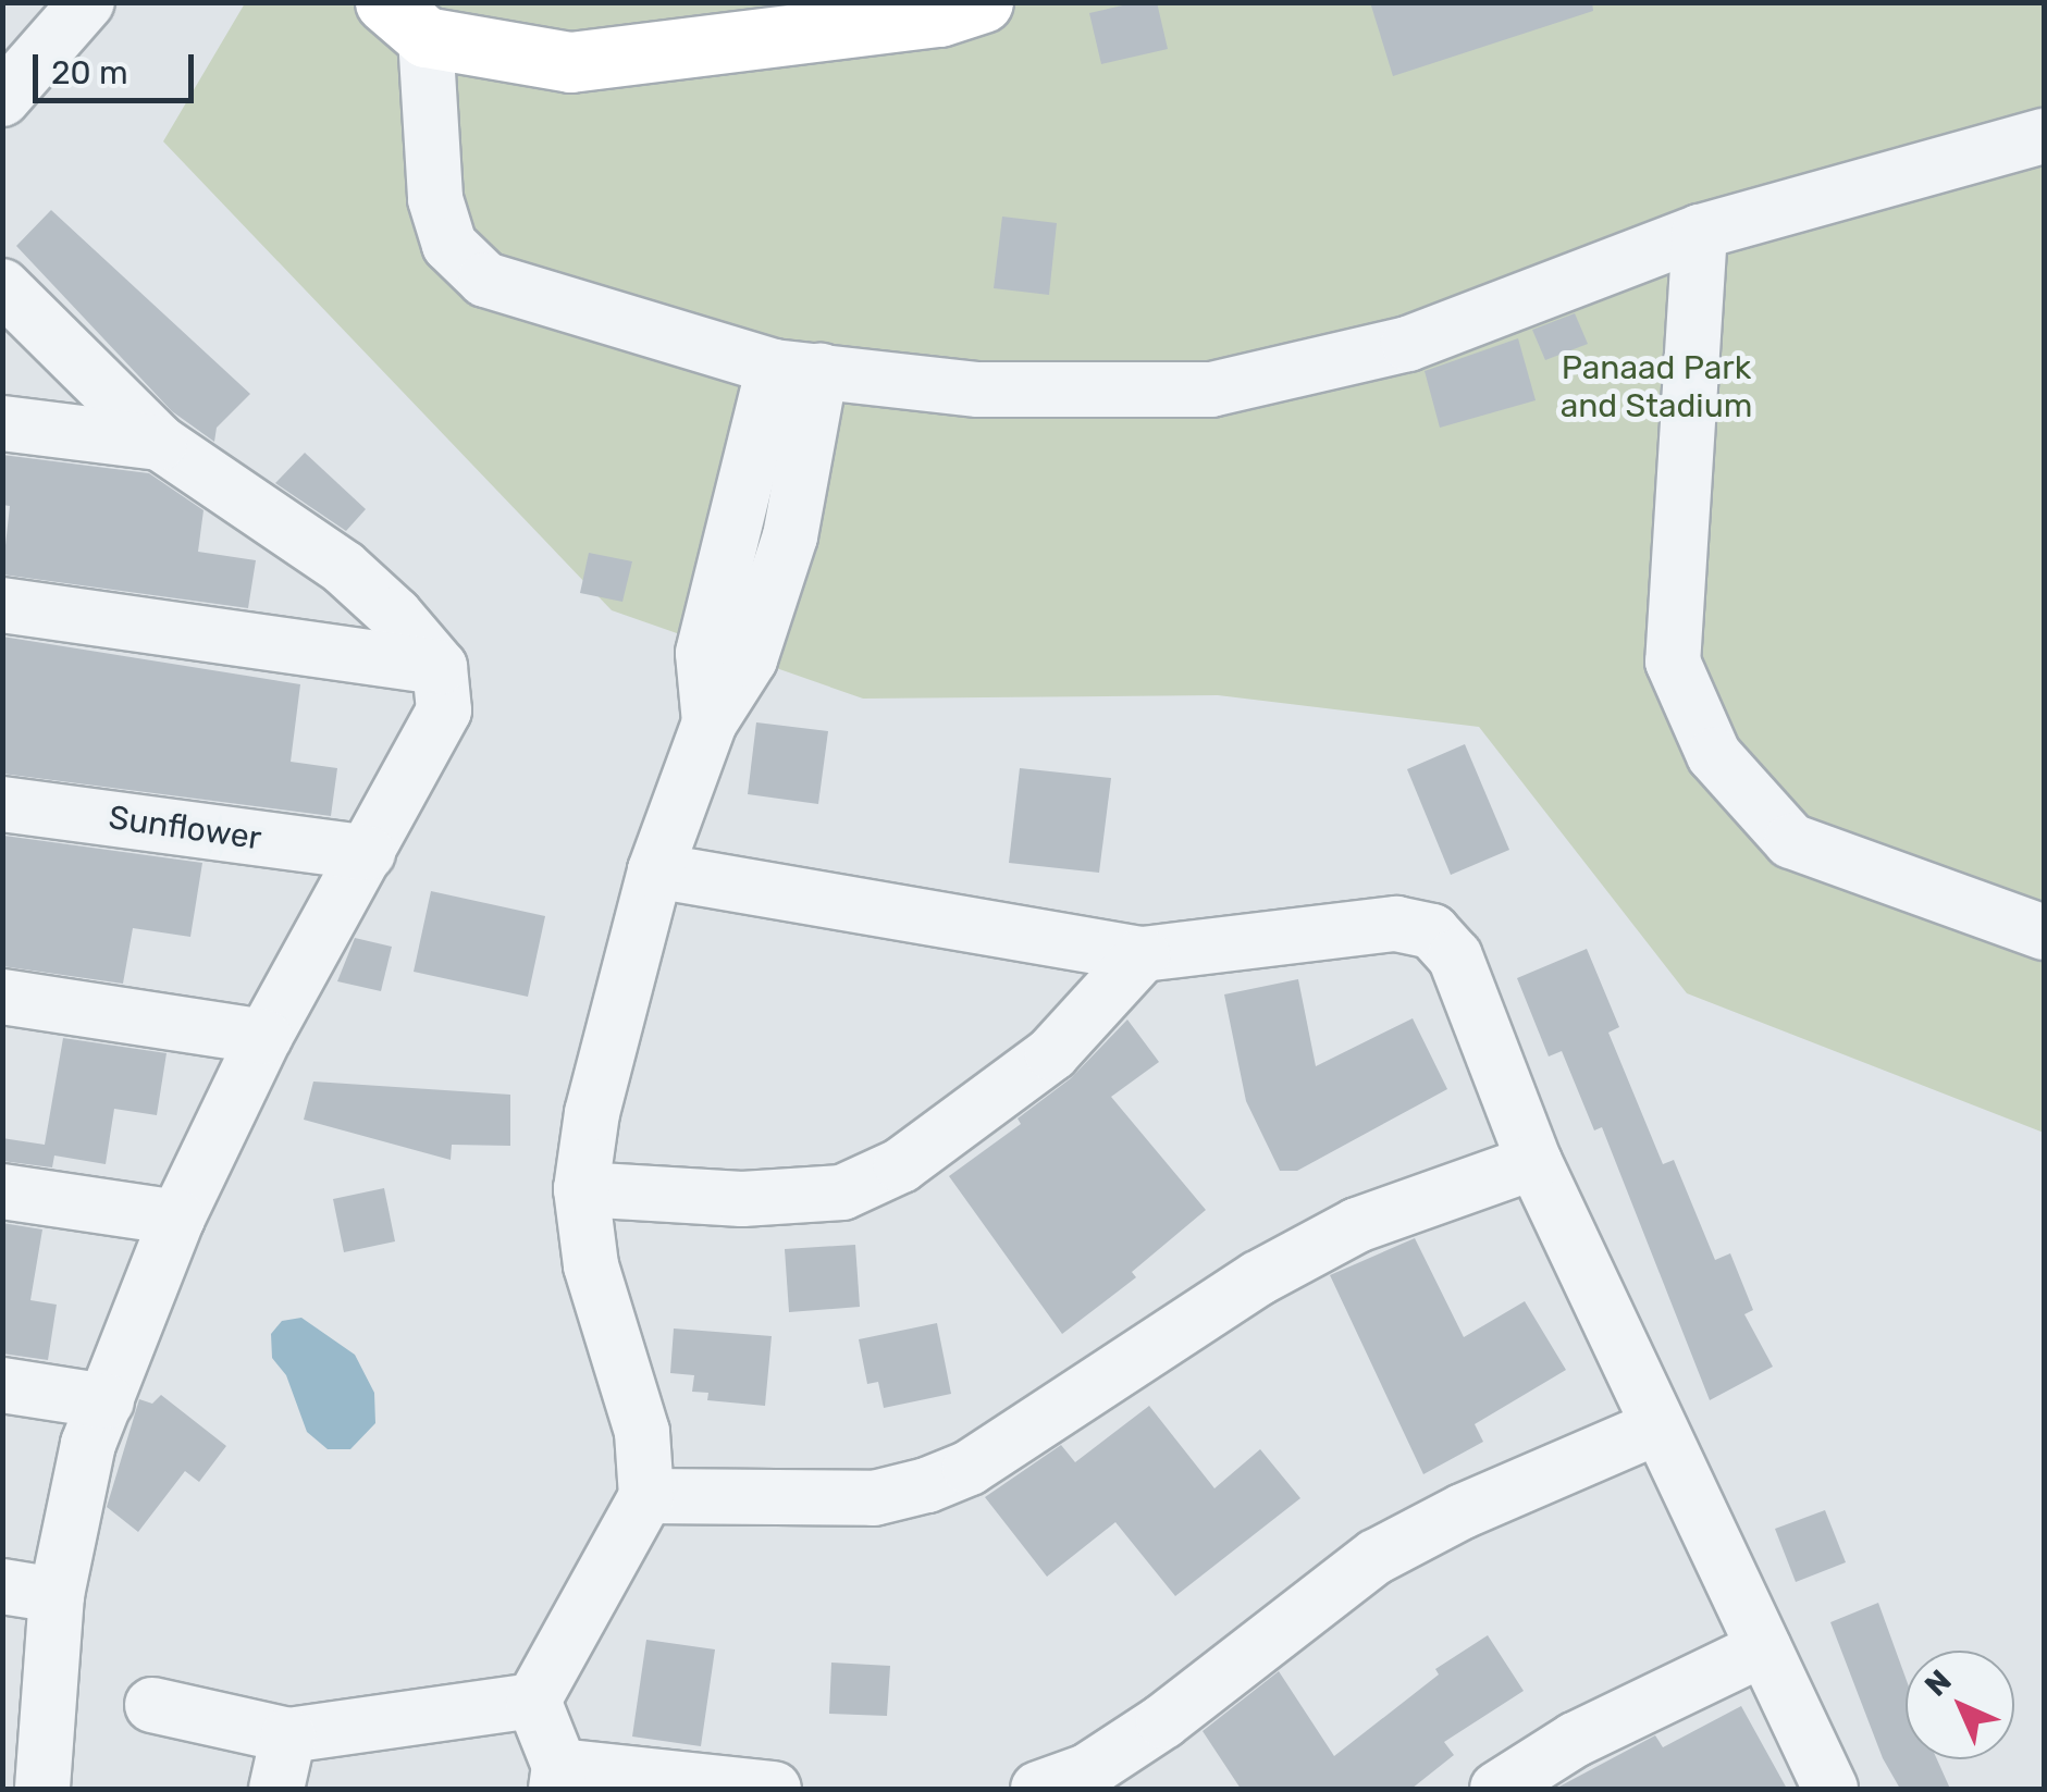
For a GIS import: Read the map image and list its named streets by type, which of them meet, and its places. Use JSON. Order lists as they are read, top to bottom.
{
  "streets": {
    "street": ["Sunflower"]
  },
  "parks": ["Panaad Park and Stadium"],
  "scale_bar": "20 m",
  "north": "top left"
}
